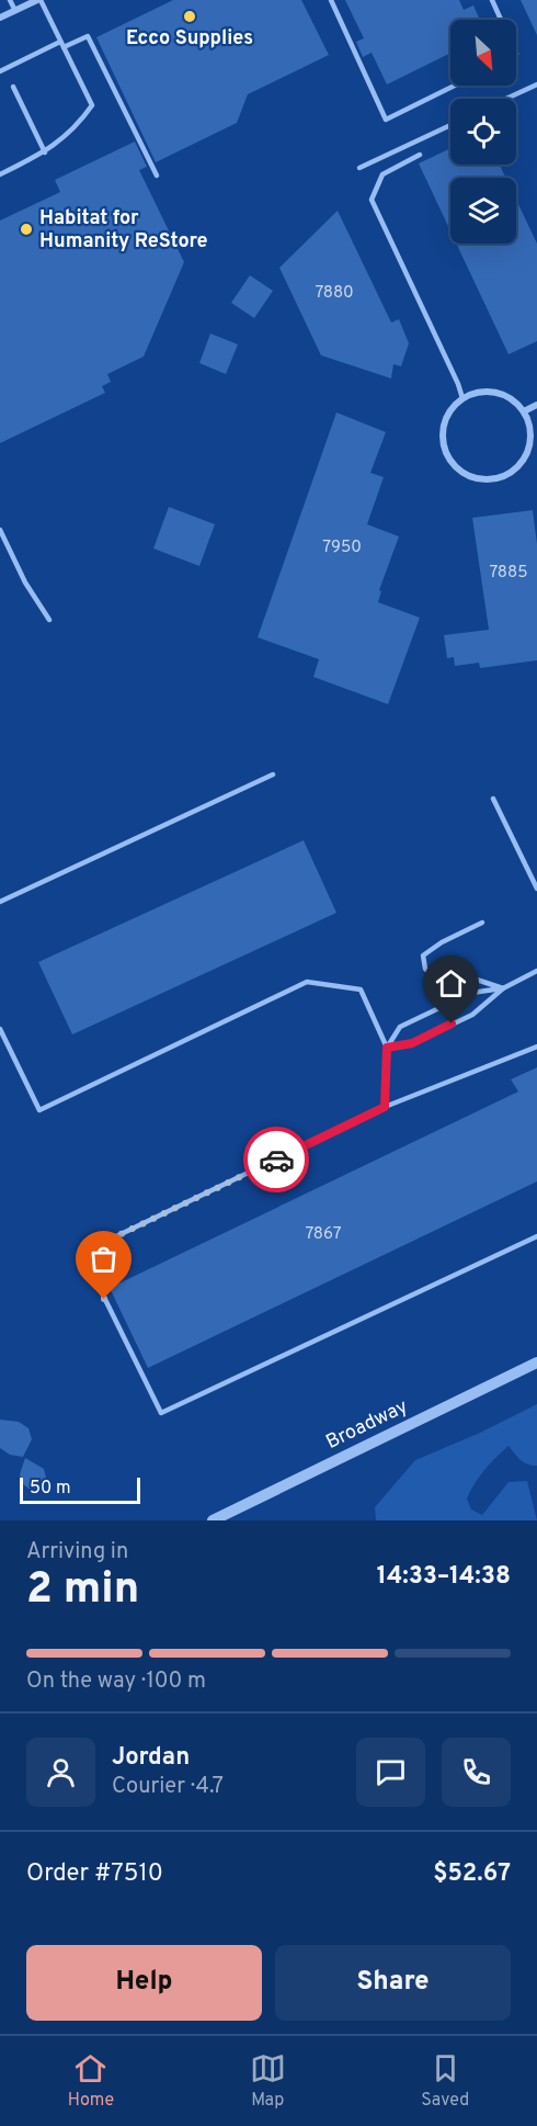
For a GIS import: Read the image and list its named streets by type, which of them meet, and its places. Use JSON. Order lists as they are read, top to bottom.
{
  "streets": {
    "street": ["Broadway"]
  },
  "places": ["Ecco Supplies", "Habitat for Humanity ReStore"],
  "house_numbers": [
    "7880",
    "7950",
    "7885",
    "7867"
  ],
  "scale_bar": "50 m",
  "north": "bottom right",
  "page": {
    "scale": "50 m",
    "heading": ["2 min", "Arriving in", "14:33–14:38"],
    "panel": [
      "Jordan",
      "Courier · 4.7",
      "Order #7510",
      "$52.67"
    ],
    "bar": "On the way · 100 m",
    "buttons": ["Help", "Share"],
    "tabs": ["Home", "Map", "Saved"]
  }
}
